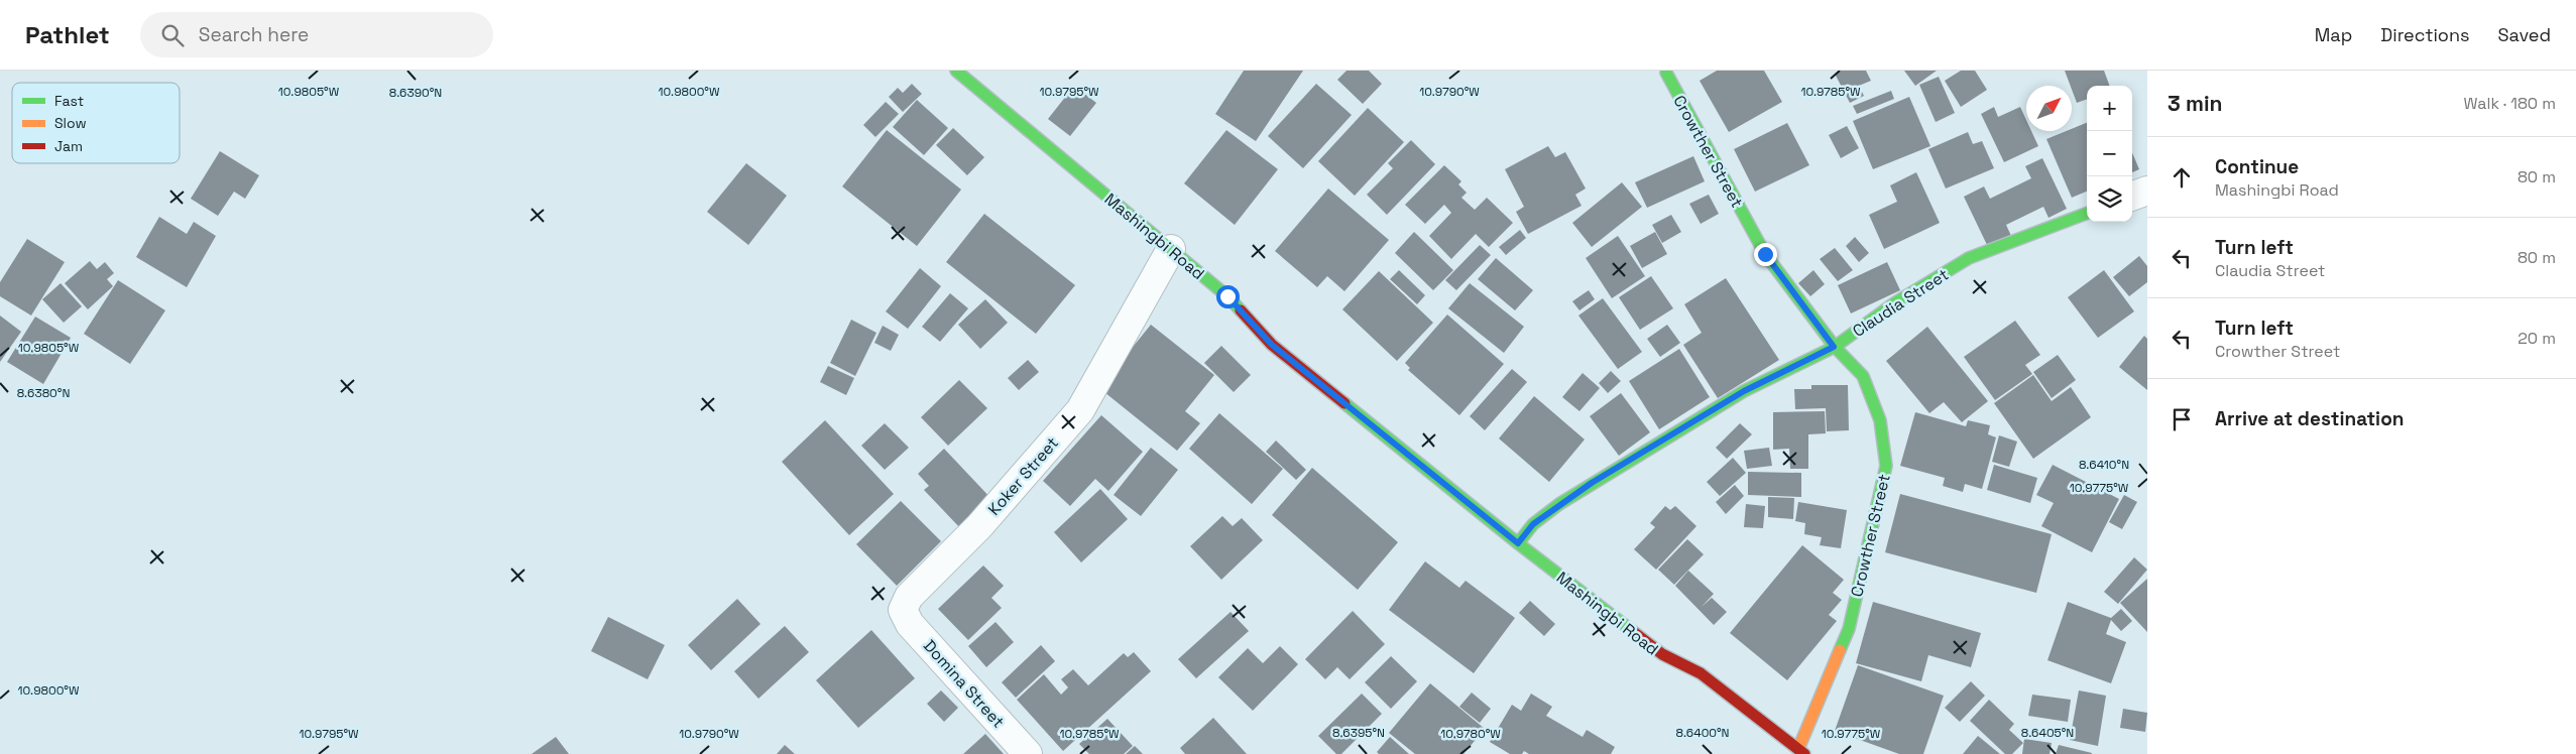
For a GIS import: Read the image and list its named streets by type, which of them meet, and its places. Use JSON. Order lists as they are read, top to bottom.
{
  "streets": {
    "street": [
      "Crowther Street",
      "Mashingbi Road",
      "Claudia Street",
      "Koker Street",
      "Domina Street"
    ]
  },
  "crossings": [
    ["Crowther Street", "Mashingbi Road"],
    ["Crowther Street", "Claudia Street"],
    ["Mashingbi Road", "Claudia Street"],
    ["Mashingbi Road", "Koker Street"],
    ["Koker Street", "Domina Street"]
  ],
  "legend": ["Fast", "Slow", "Jam"],
  "north": "top right",
  "page": {
    "header": "Pathlet",
    "search": "Search here",
    "nav": ["Map", "Directions", "Saved"],
    "heading": ["3 min", "Walk · 180 m"],
    "map_buttons": ["+", "−"],
    "list": [
      ["Continue", "Mashingbi Road", "80 m"],
      ["Turn left", "Claudia Street", "80 m"],
      ["Turn left", "Crowther Street", "20 m"],
      "Arrive at destination"
    ]
  },
  "coordinates": [
    "10.9795°W",
    "10.9805°W",
    "10.9800°W",
    "10.9790°W",
    "10.9785°W",
    "8.6390°N",
    "8.6380°N",
    "8.6410°N",
    "10.9775°W",
    "8.6395°N",
    "8.6400°N",
    "8.6405°N",
    "10.9780°W"
  ]
}
